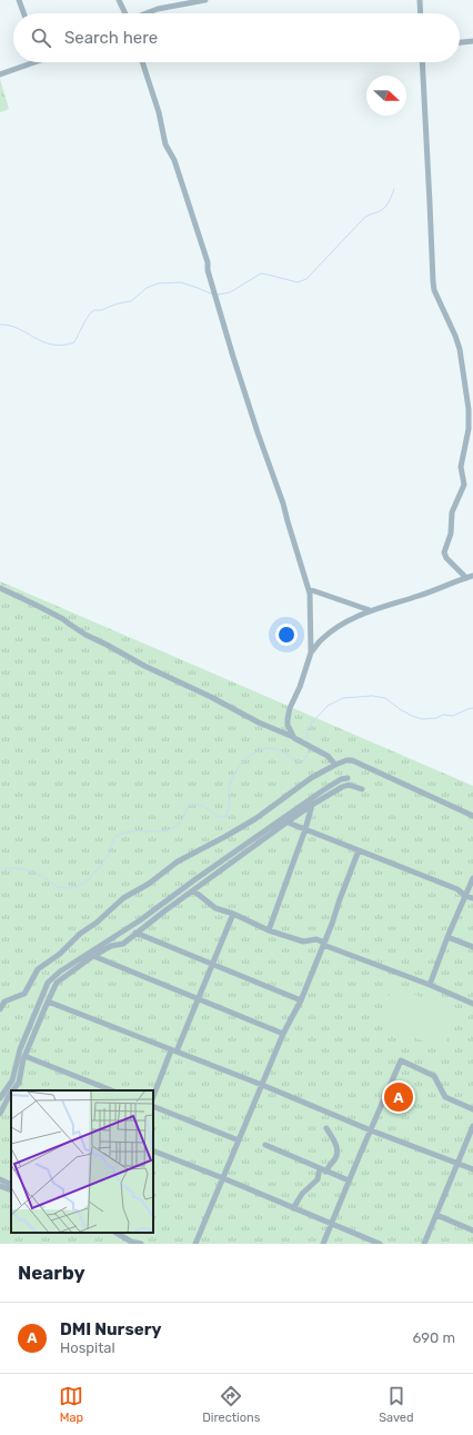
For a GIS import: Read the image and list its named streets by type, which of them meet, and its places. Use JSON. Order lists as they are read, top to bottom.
{
  "north": "right",
  "page": {
    "search": "Search here",
    "pins": "A",
    "heading": "Nearby",
    "list": [
      {
        "mark": "A",
        "name": "DMI Nursery",
        "note": "Hospital",
        "value": "690 m"
      }
    ],
    "nav": ["Map", "Directions", "Saved"]
  }
}
